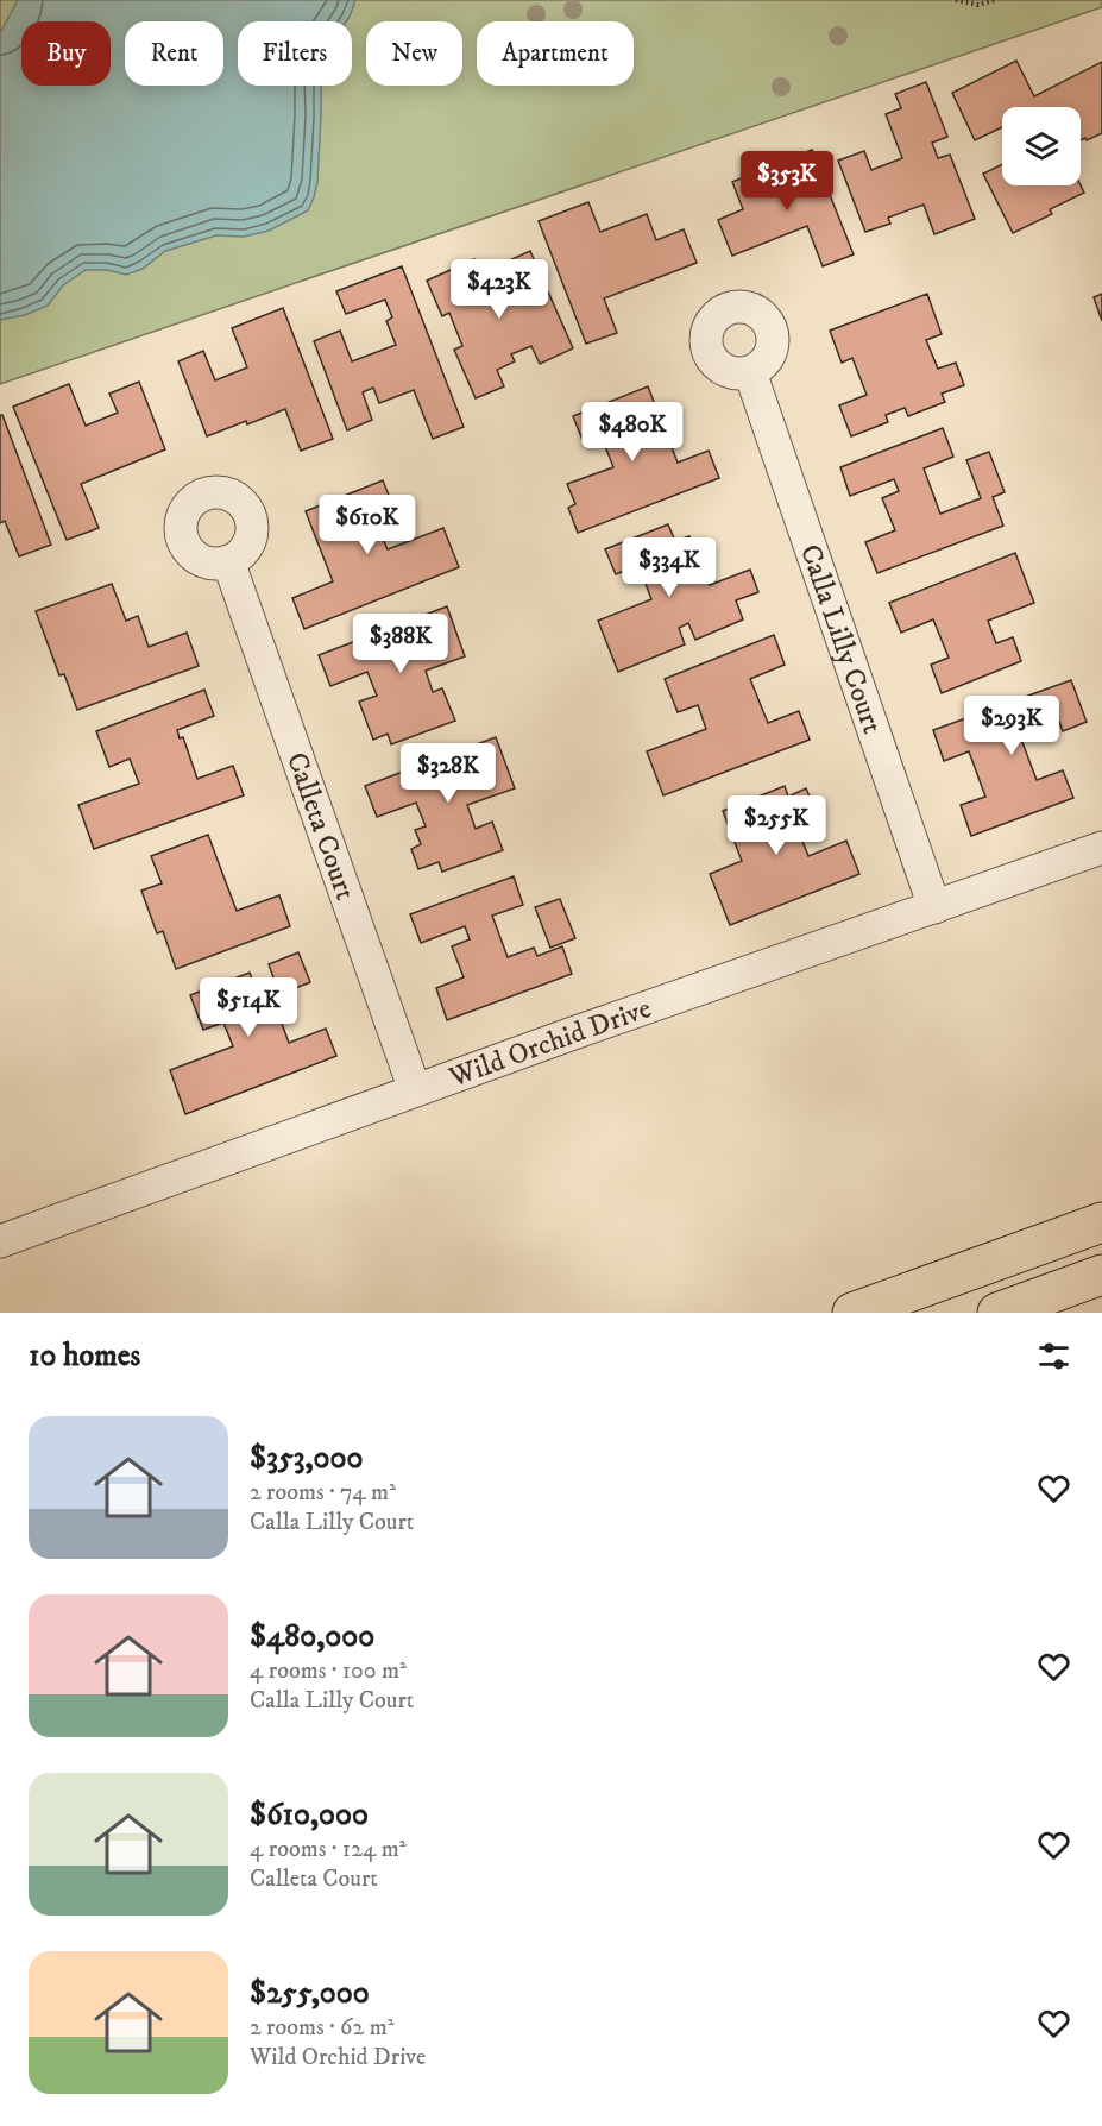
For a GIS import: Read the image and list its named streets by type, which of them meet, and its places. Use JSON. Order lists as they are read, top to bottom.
{
  "streets": {
    "street": ["Calla Lilly Court", "Calleta Court", "Wild Orchid Drive"]
  },
  "crossings": [
    ["Calla Lilly Court", "Wild Orchid Drive"],
    ["Calleta Court", "Wild Orchid Drive"]
  ],
  "page": {
    "chip": [
      "Buy",
      "Rent",
      "Filters",
      "New",
      "Apartment"
    ],
    "price": [
      "$353K",
      "$423K",
      "$480K",
      "$610K",
      "$334K",
      "$388K",
      "$293K",
      "$328K",
      "$255K",
      "$514K"
    ],
    "heading": "10 homes",
    "list": [
      {
        "name": "$353,000",
        "note": "2 rooms · 74 m² · Calla Lilly Court"
      },
      {
        "name": "$480,000",
        "note": "4 rooms · 100 m² · Calla Lilly Court"
      },
      {
        "name": "$610,000",
        "note": "4 rooms · 124 m² · Calleta Court"
      },
      {
        "name": "$255,000",
        "note": "2 rooms · 62 m² · Wild Orchid Drive"
      }
    ]
  }
}
